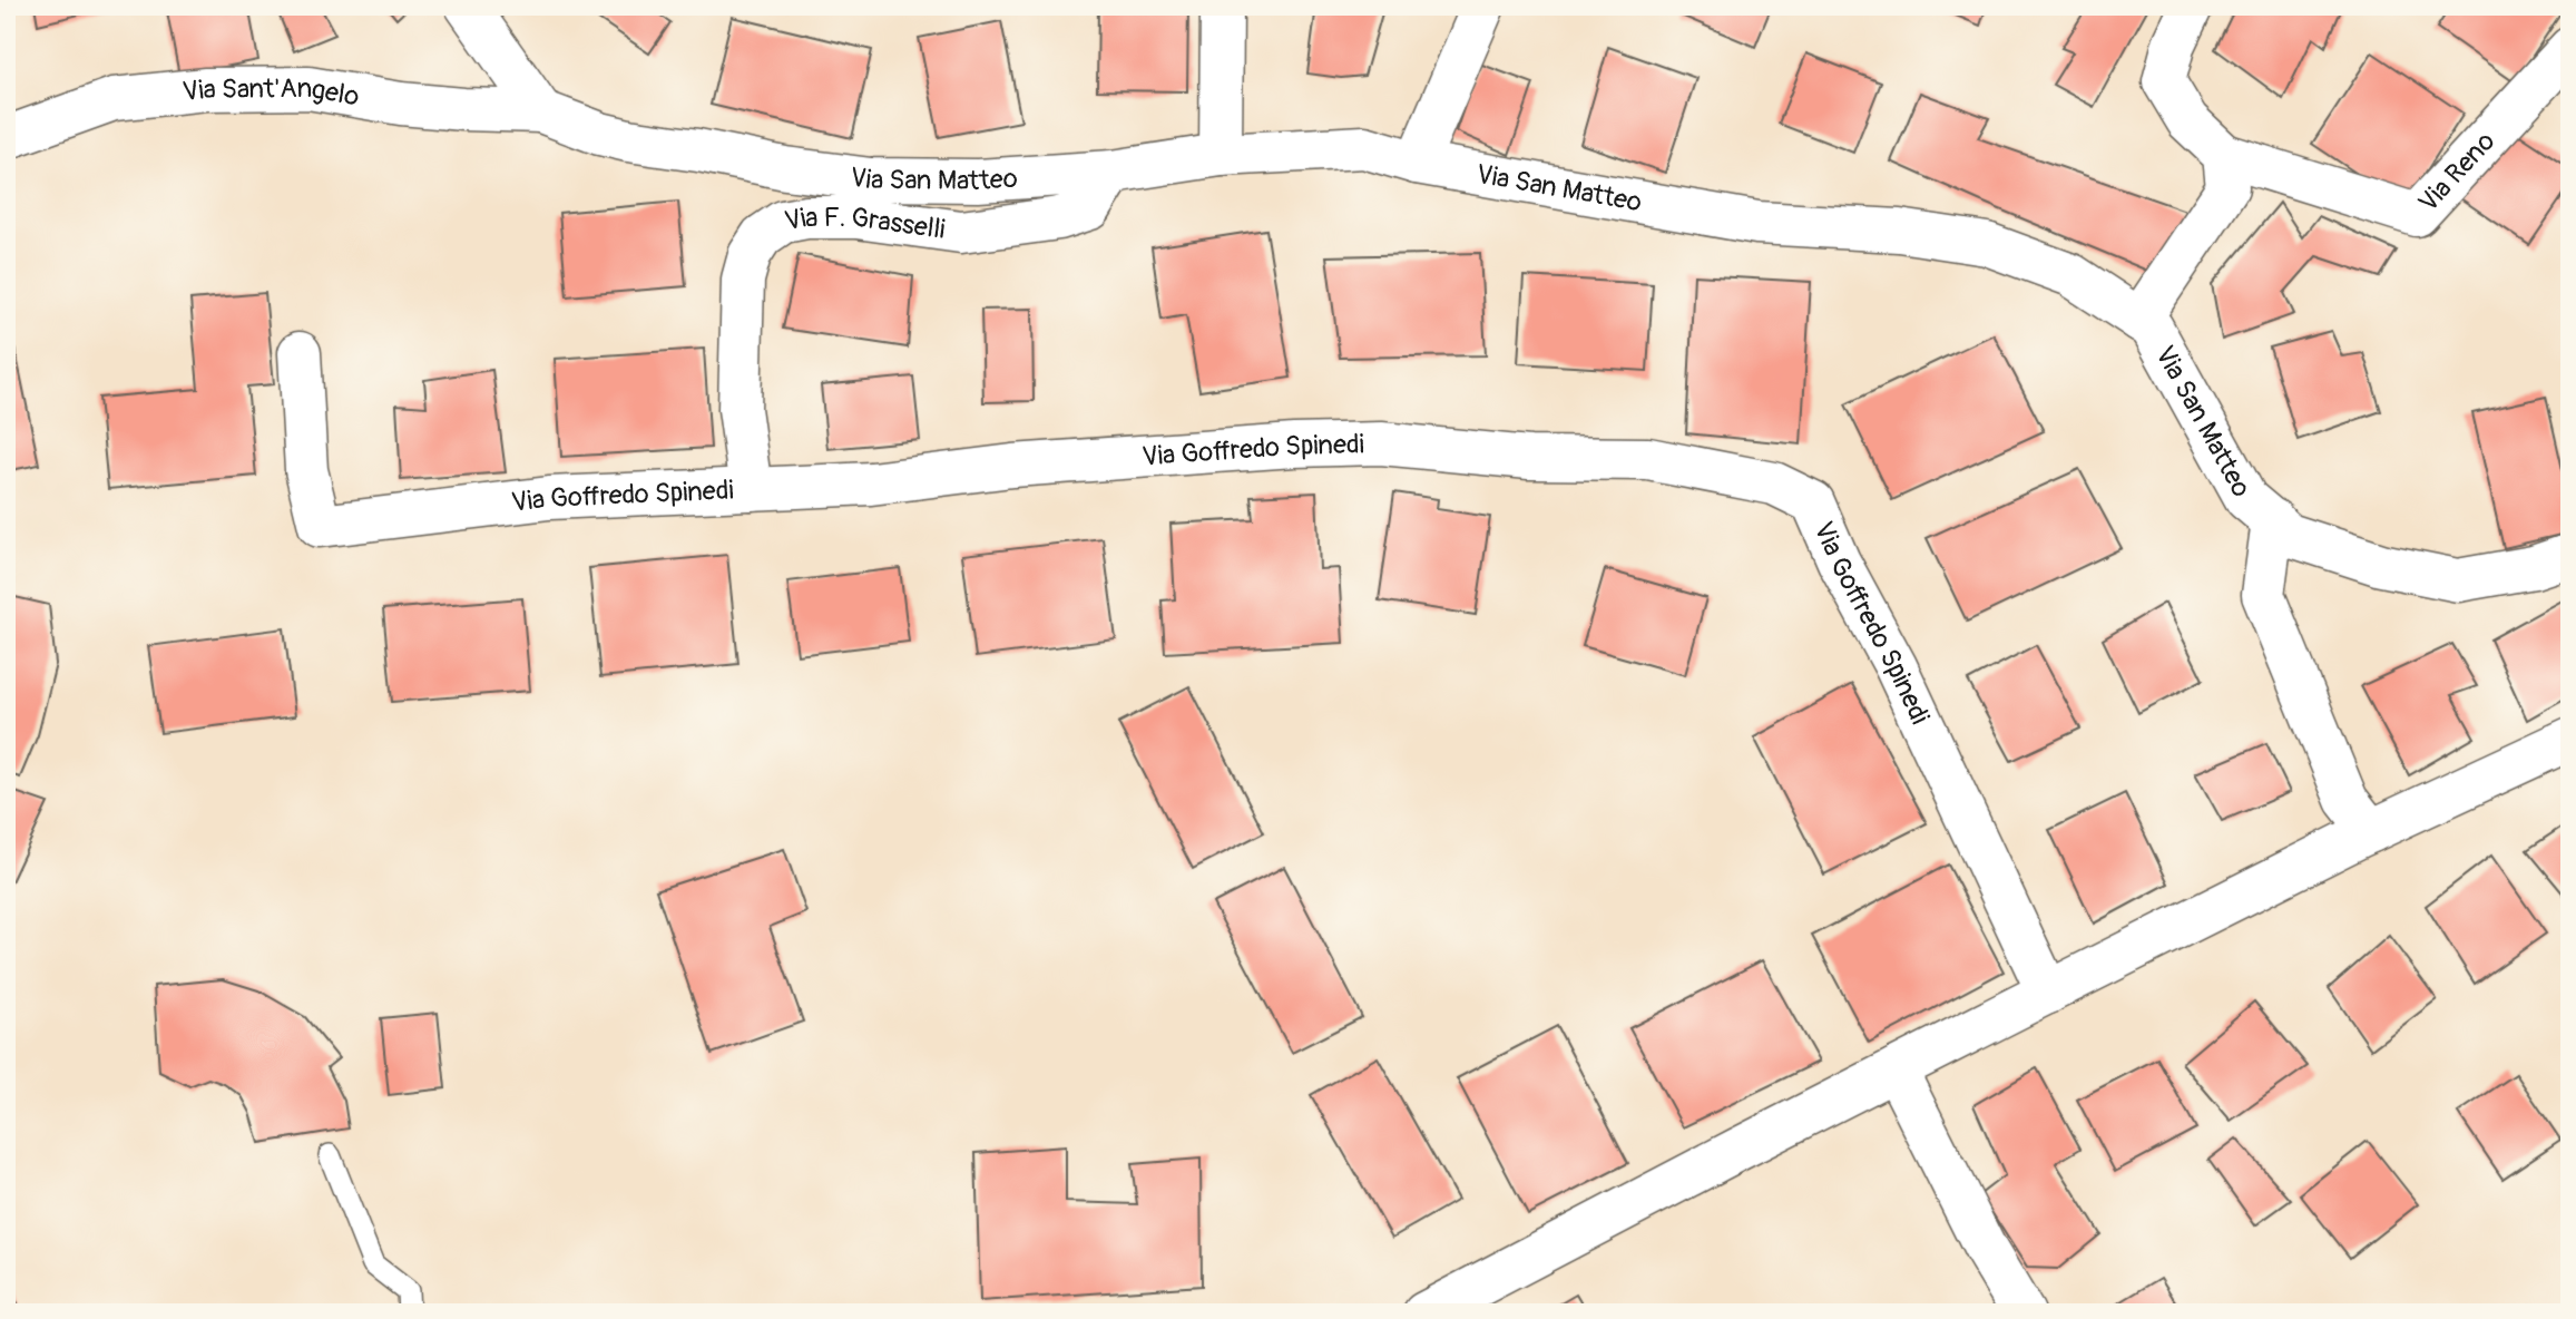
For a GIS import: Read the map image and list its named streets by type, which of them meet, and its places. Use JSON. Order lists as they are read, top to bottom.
{
  "streets": {
    "street": [
      "Via Sant'Angelo",
      "Via Reno",
      "Via San Matteo",
      "Via F. Grasselli",
      "Via Goffredo Spinedi"
    ]
  },
  "crossings": [
    ["Via Sant'Angelo", "Via San Matteo"],
    ["Via San Matteo", "Via F. Grasselli"],
    ["Via F. Grasselli", "Via Goffredo Spinedi"]
  ]
}
